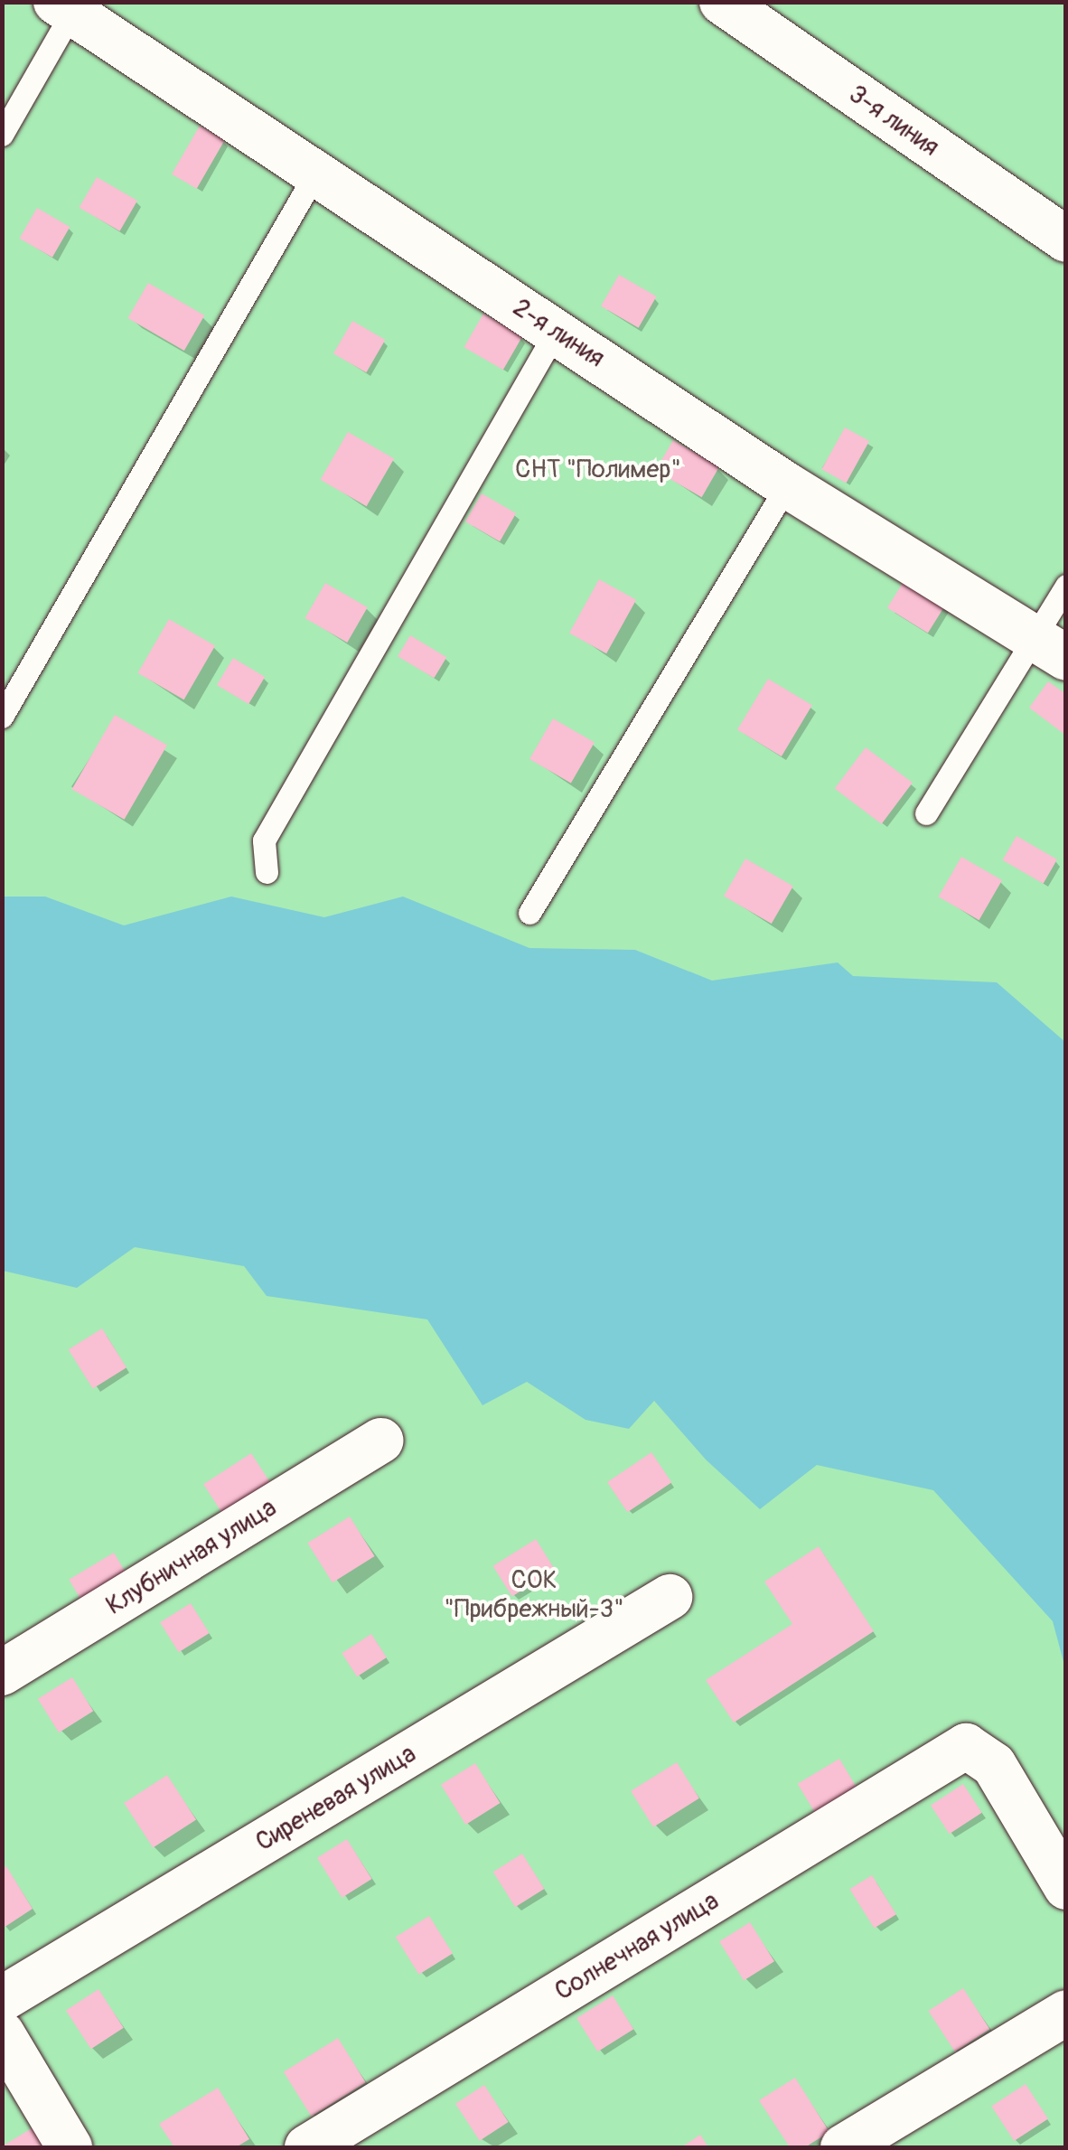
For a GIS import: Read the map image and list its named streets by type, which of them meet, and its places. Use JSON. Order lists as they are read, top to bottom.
{
  "streets": {
    "street": [
      "3-я линия",
      "2-я линия",
      "Клубничная улица",
      "Сиреневая улица",
      "Солнечная улица"
    ]
  },
  "parks": ["СНТ \"Полимер\"", "СОК \"Прибрежный-3\""]
}
